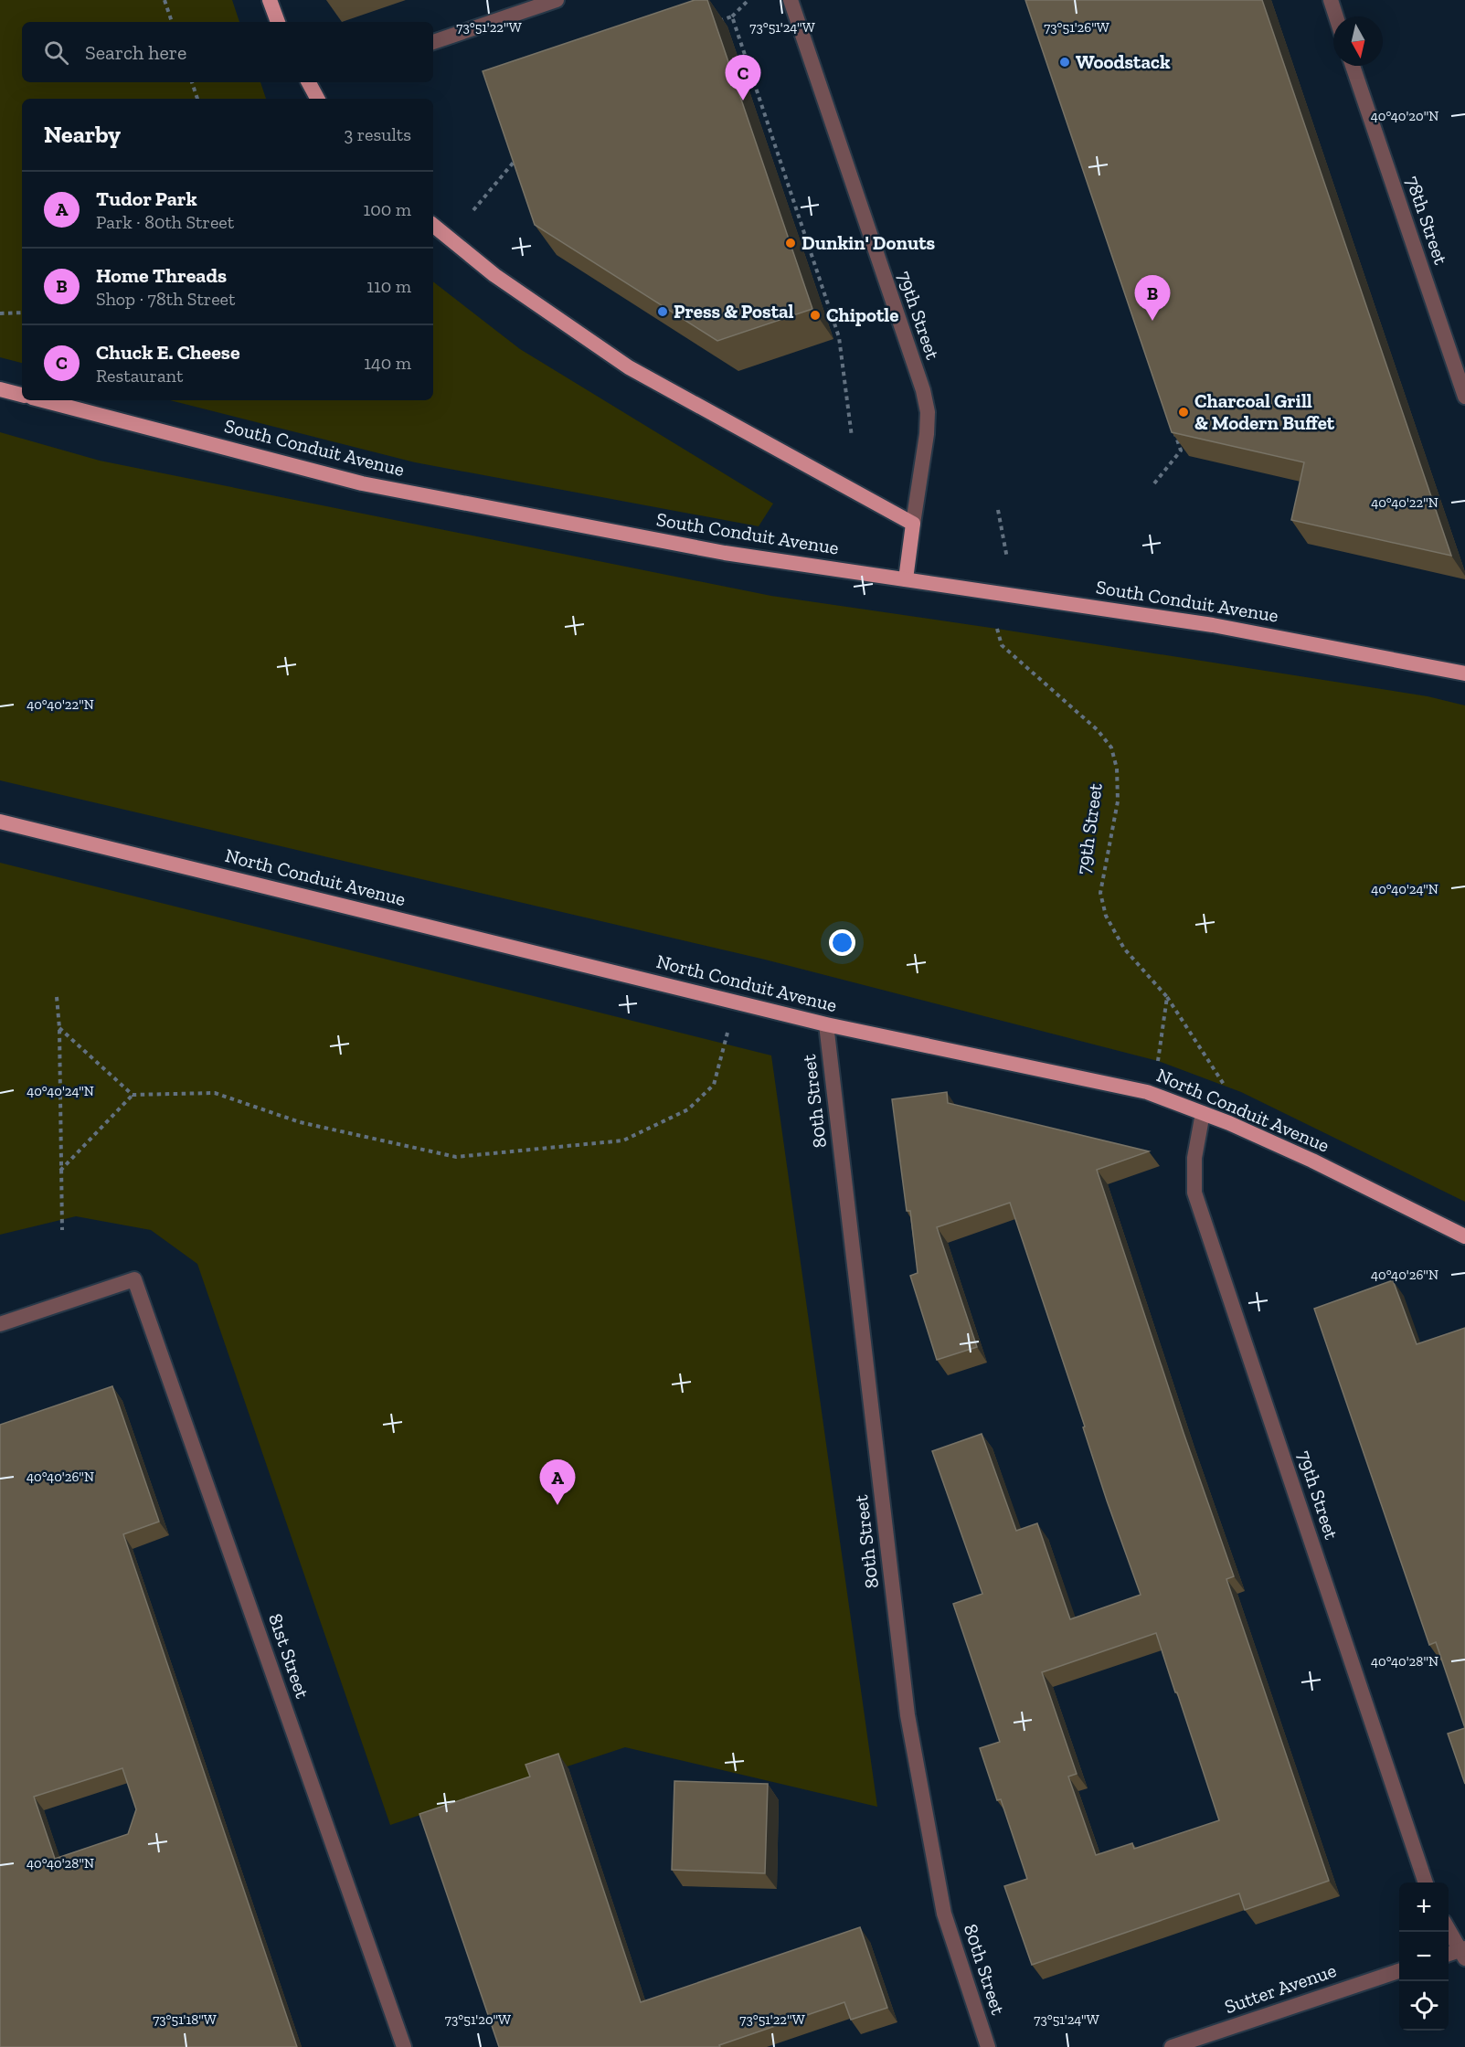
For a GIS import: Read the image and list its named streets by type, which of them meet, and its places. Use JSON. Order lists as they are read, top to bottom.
{
  "streets": {
    "main road": ["South Conduit Avenue", "North Conduit Avenue"],
    "street": [
      "78th Street",
      "79th Street",
      "80th Street",
      "81st Street",
      "Sutter Avenue"
    ]
  },
  "crossings": [
    ["79th Street", "North Conduit Avenue"],
    ["North Conduit Avenue", "80th Street"]
  ],
  "places": [
    "Woodstack",
    "Dunkin' Donuts",
    "Press & Postal",
    "Chipotle",
    "Charcoal Grill & Modern Buffet"
  ],
  "north": "bottom",
  "page": {
    "search": "Search here",
    "pins": ["C", "B", "A"],
    "heading": ["Nearby", "3 results"],
    "list": [
      {
        "mark": "A",
        "name": "Tudor Park",
        "note": "Park · 80th Street",
        "value": "100 m"
      },
      {
        "mark": "B",
        "name": "Home Threads",
        "note": "Shop · 78th Street",
        "value": "110 m"
      },
      {
        "mark": "C",
        "name": "Chuck E. Cheese",
        "note": "Restaurant",
        "value": "140 m"
      }
    ],
    "map_buttons": ["+", "−"]
  },
  "coordinates": [
    "73°51'22\"W",
    "73°51'24\"W",
    "73°51'26\"W",
    "40°40'20\"N",
    "40°40'22\"N",
    "40°40'24\"N",
    "40°40'26\"N",
    "40°40'28\"N",
    "73°51'18\"W",
    "73°51'20\"W"
  ]
}
